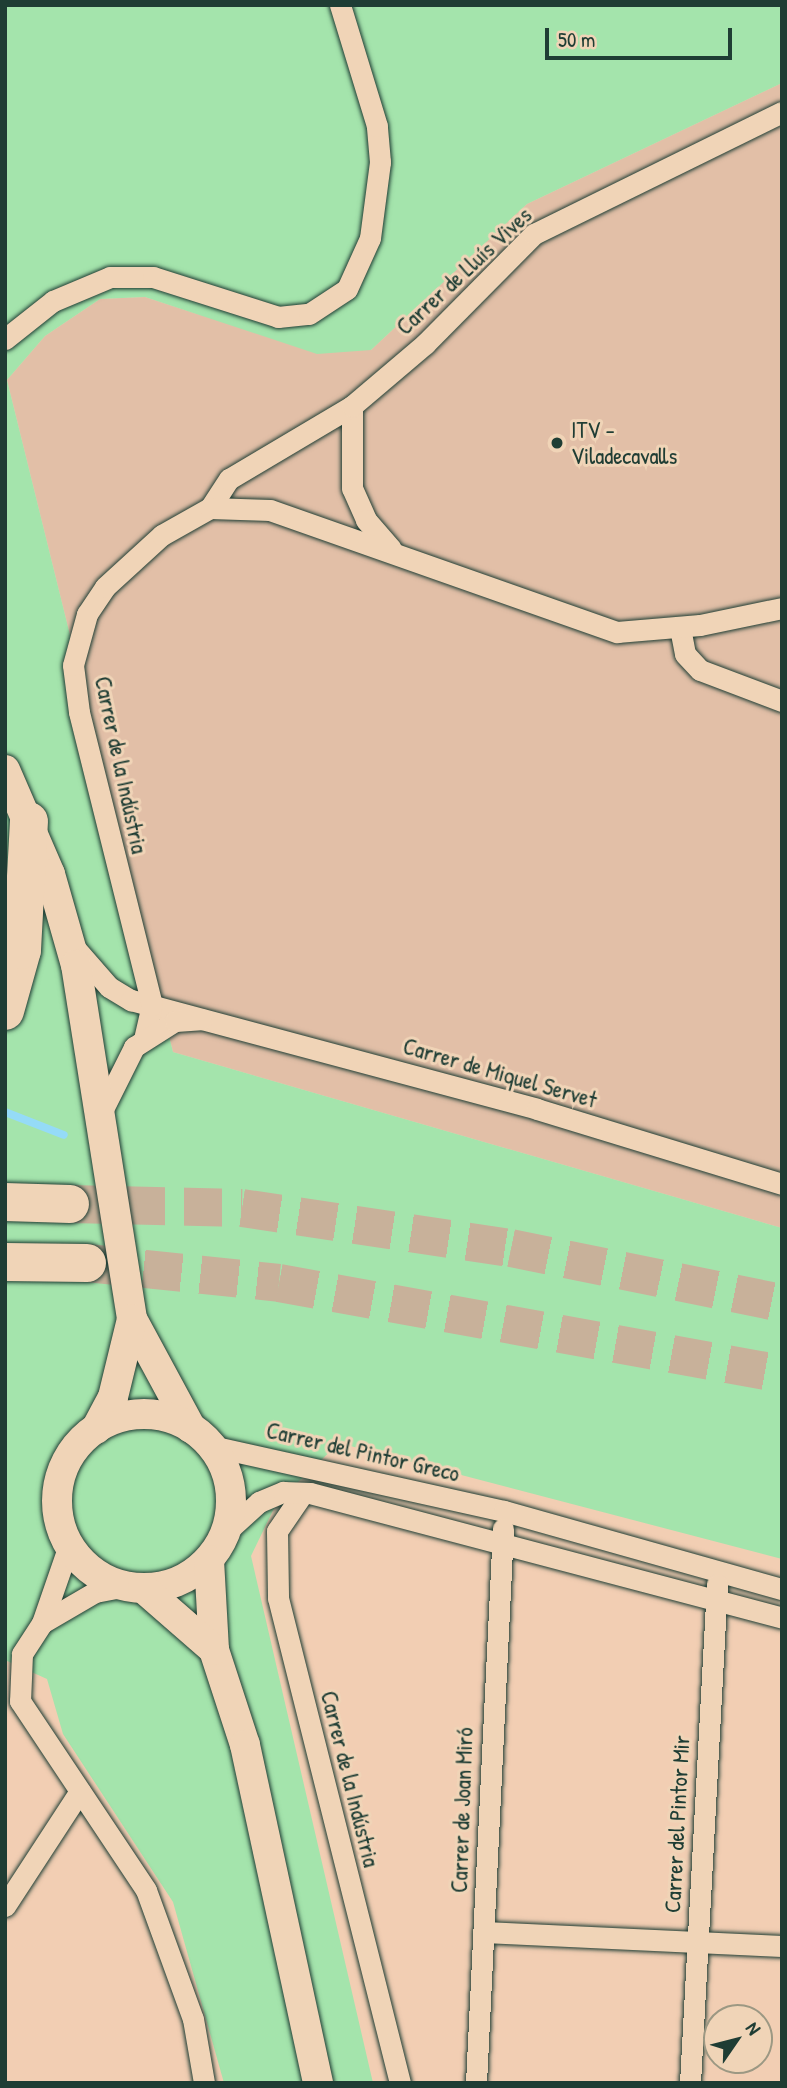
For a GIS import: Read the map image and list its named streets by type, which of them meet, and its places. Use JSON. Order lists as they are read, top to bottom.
{
  "streets": {
    "street": [
      "Carrer de Lluís Vives",
      "Carrer de la Indústria",
      "Carrer de Miquel Servet",
      "Carrer del Pintor Greco",
      "Carrer de Joan Miró",
      "Carrer del Pintor Mir"
    ]
  },
  "crossings": [
    ["Carrer de Lluís Vives", "Carrer de la Indústria"],
    ["Carrer de la Indústria", "Carrer de Miquel Servet"],
    ["Carrer del Pintor Greco", "Carrer del Pintor Mir"]
  ],
  "places": ["ITV - Viladecavalls"],
  "scale_bar": "50 m",
  "north": "top right"
}
